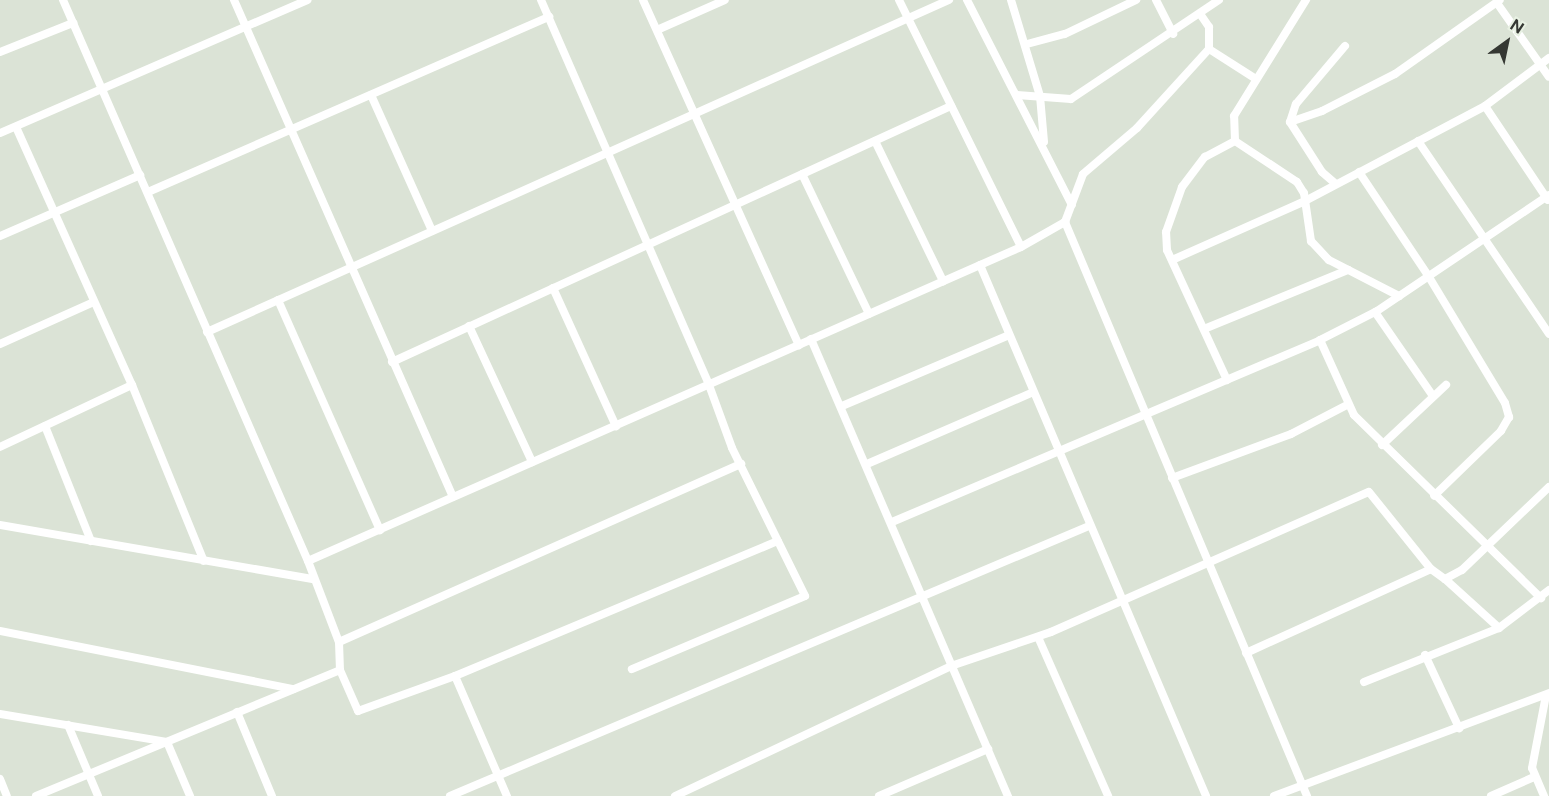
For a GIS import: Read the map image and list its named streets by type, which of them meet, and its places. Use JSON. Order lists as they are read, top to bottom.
{
  "north": "top right"
}
